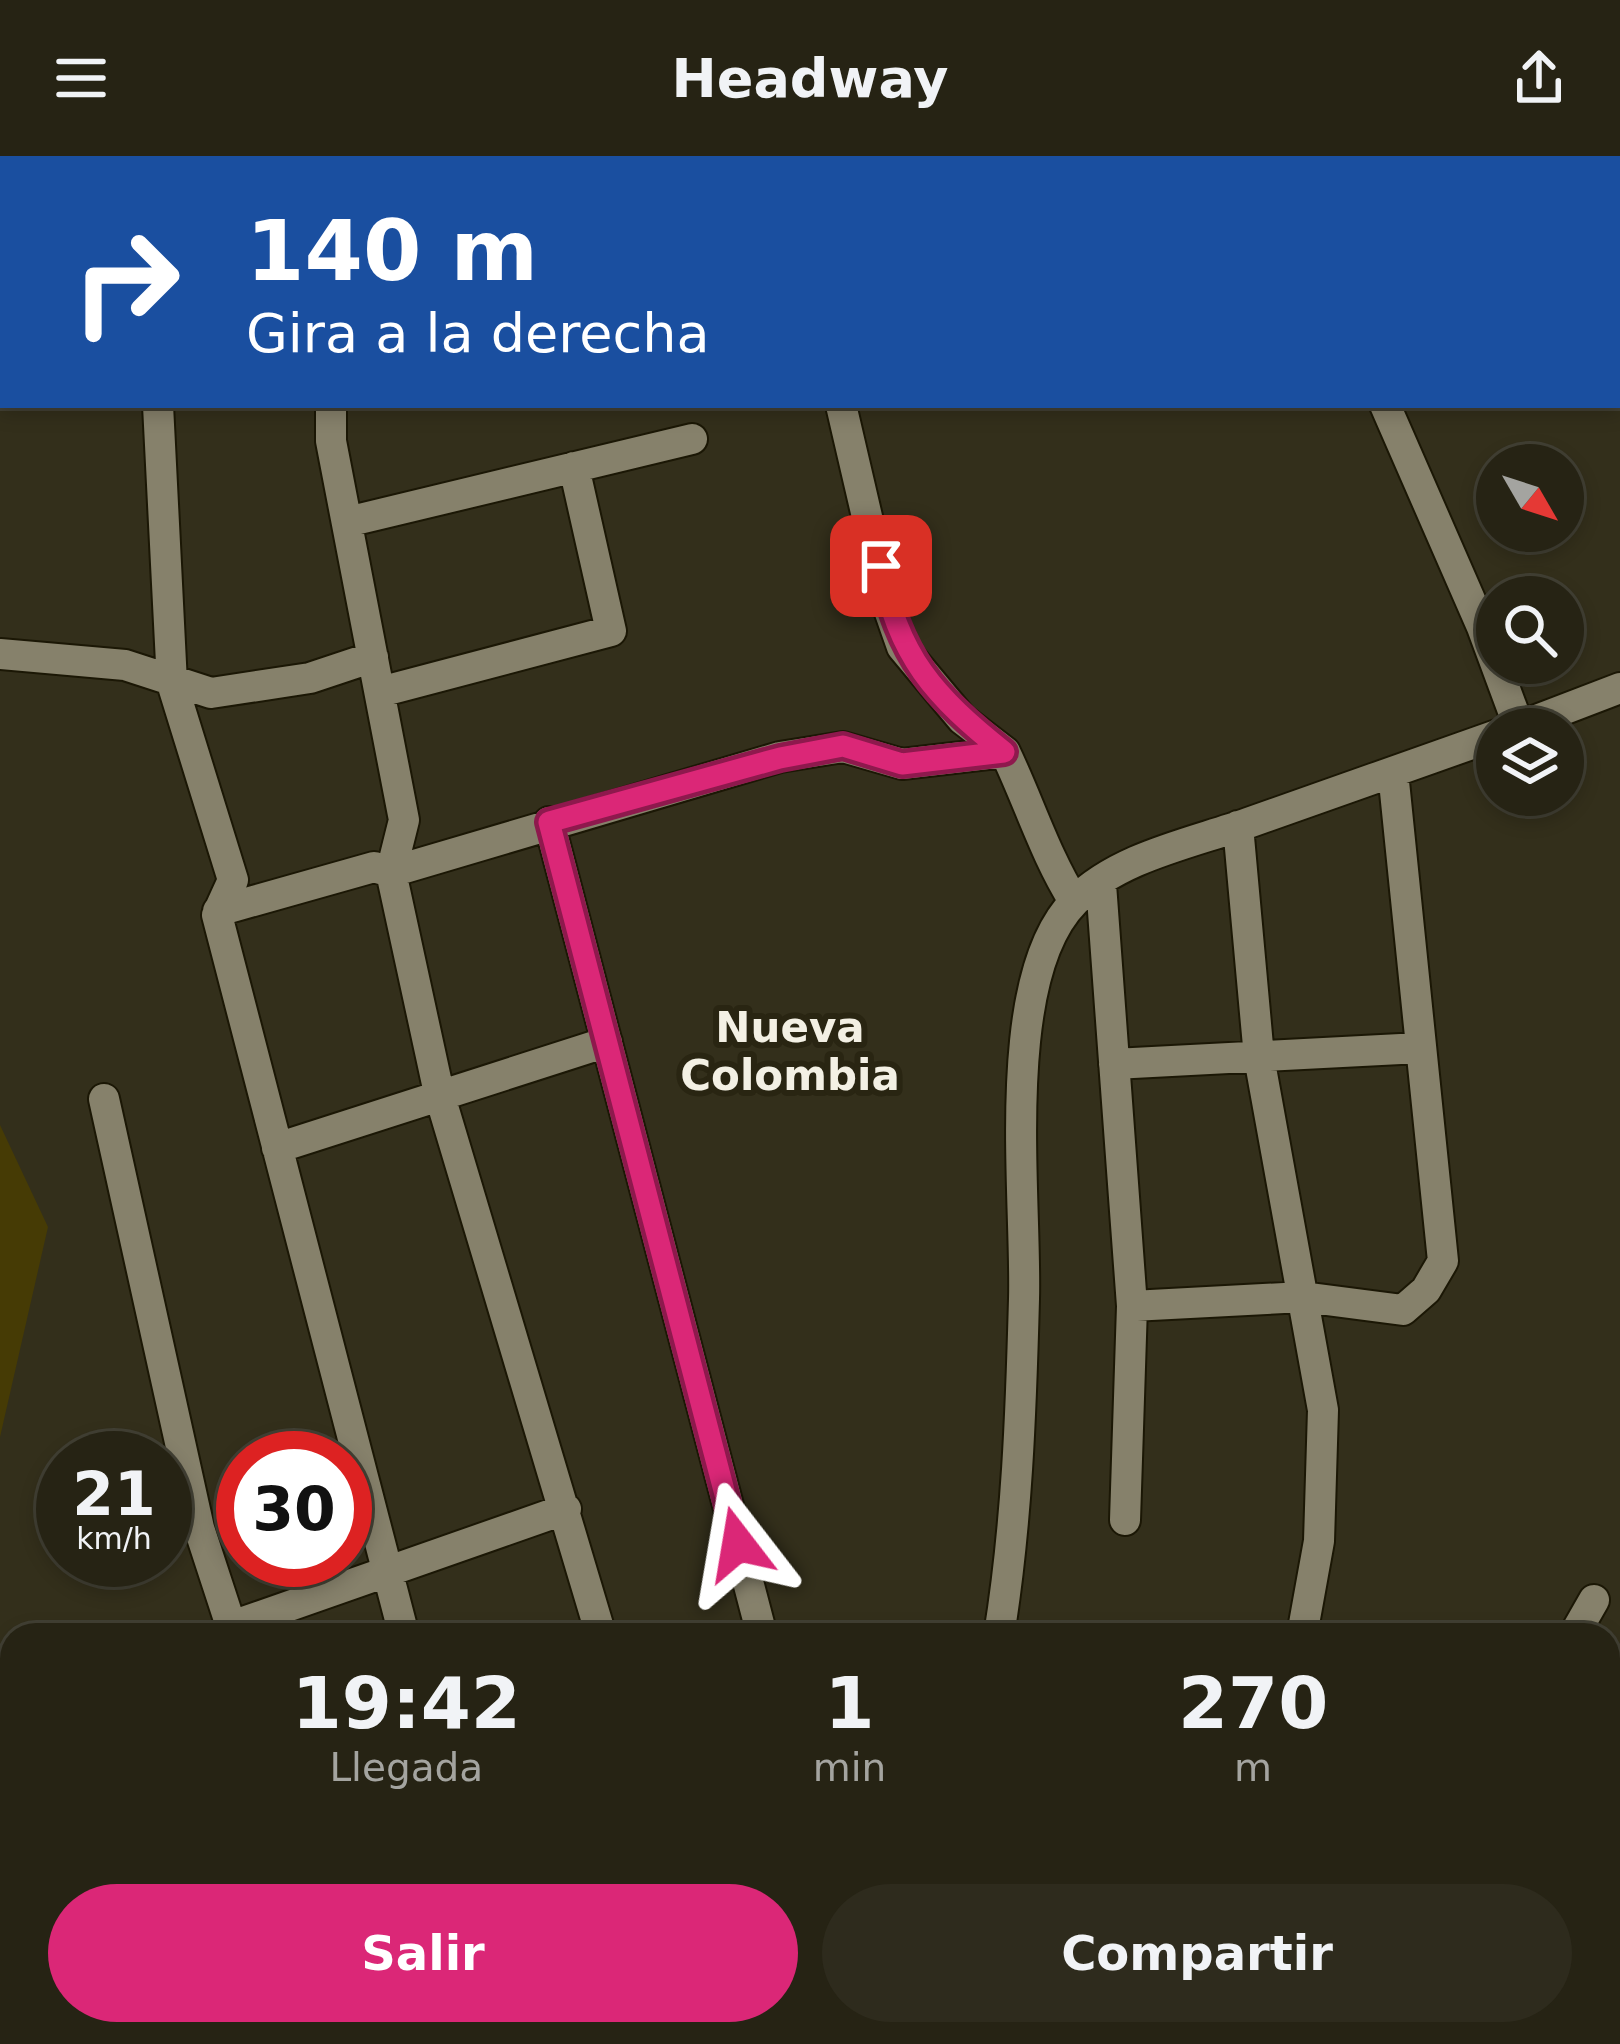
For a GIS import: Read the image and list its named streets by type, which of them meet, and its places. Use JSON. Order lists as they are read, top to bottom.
{
  "districts": ["Nueva Colombia"],
  "north": "bottom right",
  "page": {
    "header": "Headway",
    "turn": ["140 m", "Gira a la derecha"],
    "speed": "21 km/h",
    "limit": "30",
    "eta": [
      "19:42",
      "Llegada",
      "1",
      "min",
      "270",
      "m"
    ],
    "buttons": ["Salir", "Compartir"]
  }
}
